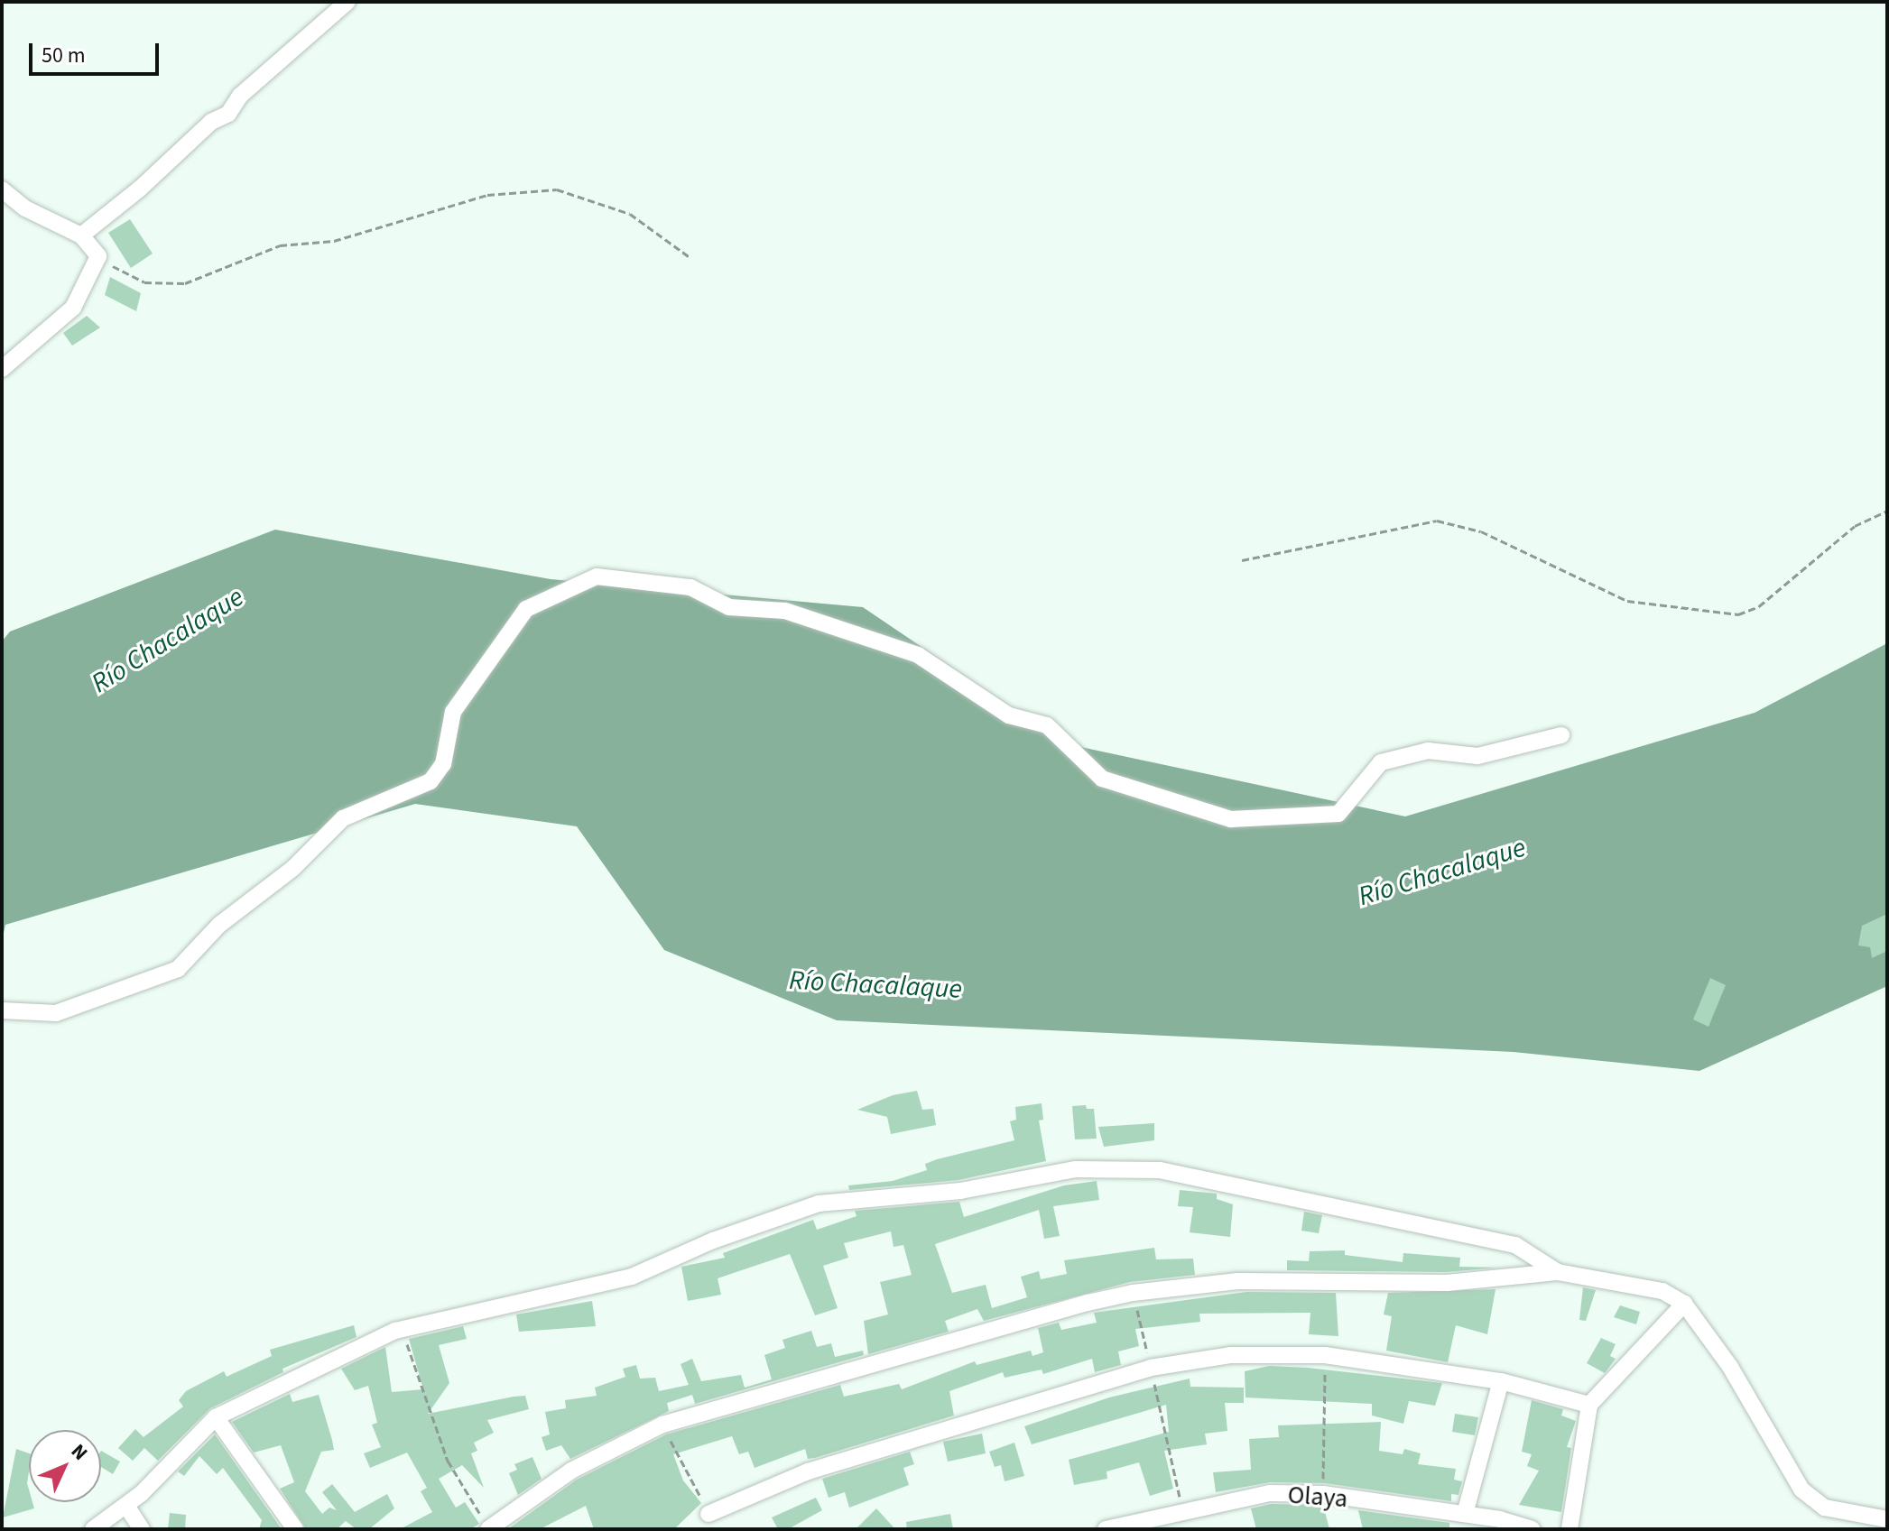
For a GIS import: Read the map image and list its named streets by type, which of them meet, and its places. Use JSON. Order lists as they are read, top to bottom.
{
  "streets": {
    "street": ["Olaya"]
  },
  "water": ["Río Chacalaque"],
  "scale_bar": "50 m",
  "north": "top right"
}
